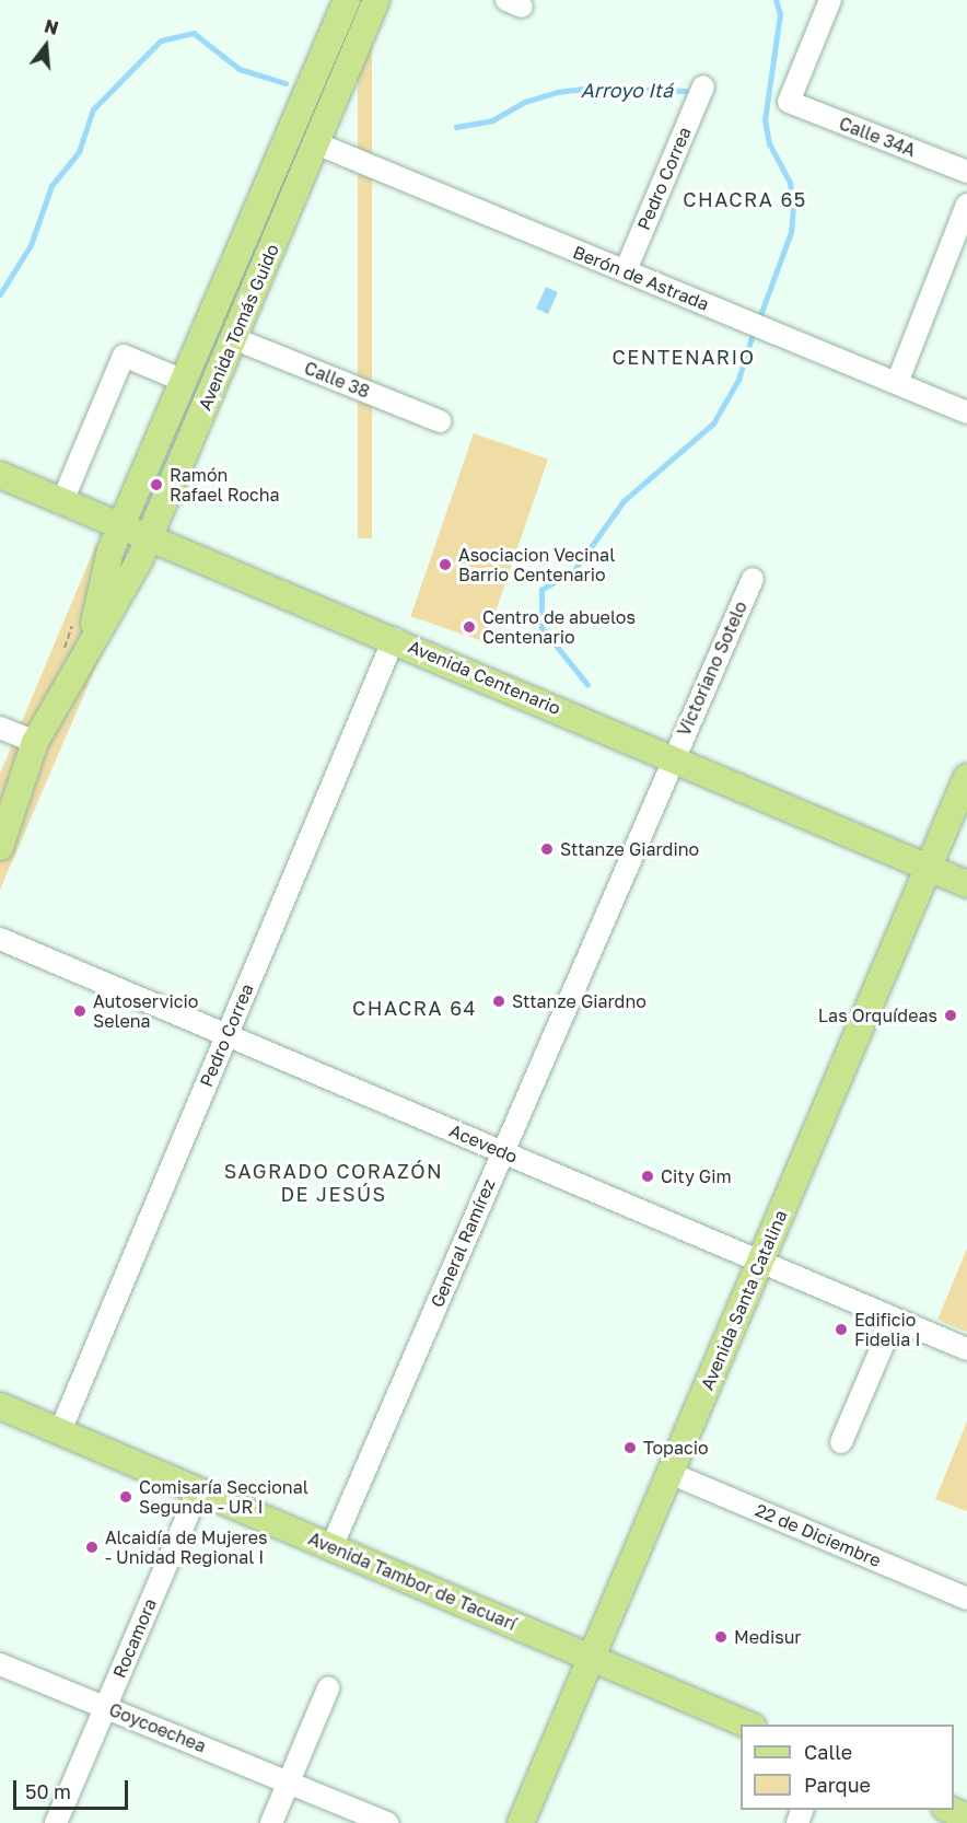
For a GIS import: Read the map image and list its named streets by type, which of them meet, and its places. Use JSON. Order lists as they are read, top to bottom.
{
  "streets": {
    "main road": [
      "Avenida Tomás Guido",
      "Avenida Centenario",
      "Avenida Santa Catalina",
      "Avenida Tambor de Tacuarí"
    ],
    "street": [
      "Calle 34A",
      "Pedro Correa",
      "Berón de Astrada",
      "Calle 38",
      "Victoriano Sotelo",
      "Acevedo",
      "General Ramírez",
      "22 de Diciembre",
      "Rocamora",
      "Goycoechea"
    ]
  },
  "crossings": [
    ["Pedro Correa", "Berón de Astrada"],
    ["Pedro Correa", "Avenida Centenario"],
    ["Pedro Correa", "Acevedo"],
    ["Pedro Correa", "Avenida Tambor de Tacuarí"],
    ["Berón de Astrada", "Avenida Tomás Guido"],
    ["Avenida Tomás Guido", "Calle 38"],
    ["Avenida Tomás Guido", "Avenida Centenario"],
    ["Victoriano Sotelo", "Avenida Centenario"],
    ["Victoriano Sotelo", "General Ramírez"],
    ["Avenida Centenario", "General Ramírez"],
    ["Avenida Centenario", "Avenida Santa Catalina"],
    ["Acevedo", "General Ramírez"],
    ["Acevedo", "Avenida Santa Catalina"],
    ["General Ramírez", "Avenida Tambor de Tacuarí"],
    ["Avenida Santa Catalina", "22 de Diciembre"],
    ["Avenida Santa Catalina", "Avenida Tambor de Tacuarí"],
    ["Avenida Tambor de Tacuarí", "Rocamora"],
    ["Rocamora", "Goycoechea"]
  ],
  "districts": [
    "CHACRA 65",
    "CENTENARIO",
    "CHACRA 64",
    "SAGRADO CORAZÓN DE JESÚS"
  ],
  "water": ["Arroyo Itá"],
  "places": [
    "Ramón Rafael Rocha",
    "Asociacion Vecinal Barrio Centenario",
    "Centro de abuelos Centenario",
    "Sttanze Giardino",
    "Sttanze Giardno",
    "Autoservicio Selena",
    "Las Orquídeas",
    "City Gim",
    "Edificio Fidelia I",
    "Topacio",
    "Comisaría Seccional Segunda - UR I",
    "Alcaidía de Mujeres - Unidad Regional I",
    "Medisur"
  ],
  "legend": ["Calle", "Parque"],
  "scale_bar": "50 m",
  "north": "top"
}
